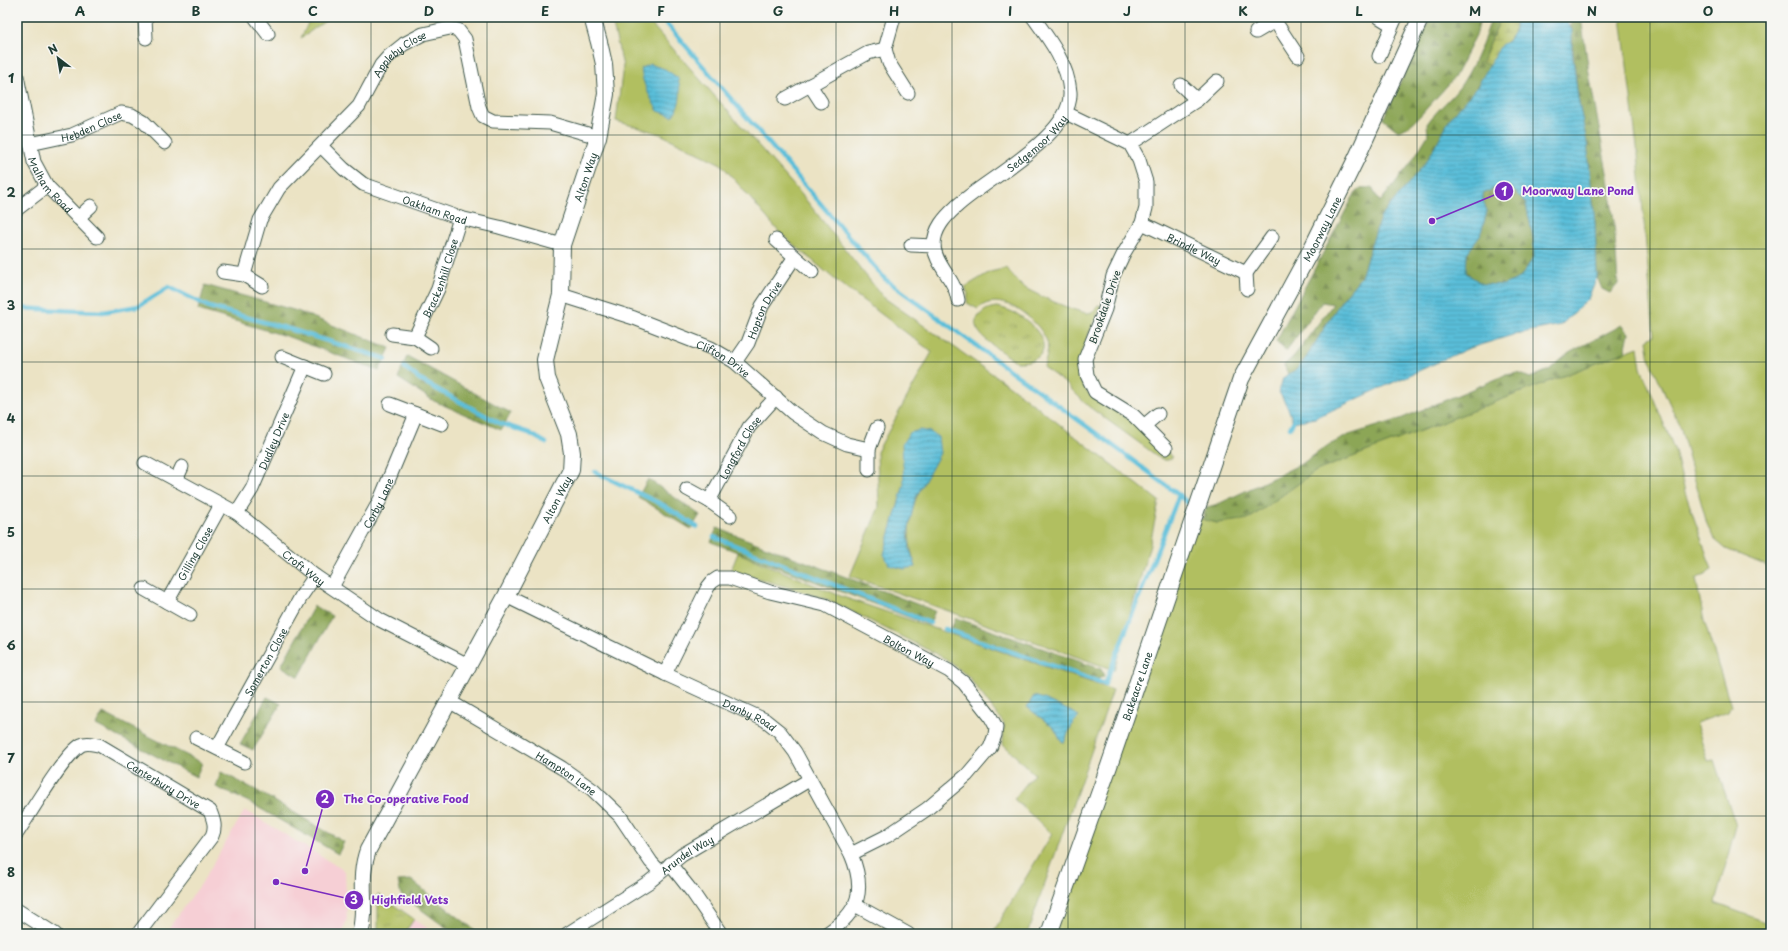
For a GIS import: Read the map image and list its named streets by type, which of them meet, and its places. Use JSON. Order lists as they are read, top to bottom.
{
  "streets": {
    "street": [
      "Appleby Close",
      "Hebden Close",
      "Sedgemoor Way",
      "Alton Way",
      "Malham Road",
      "Oakham Road",
      "Moorway Lane",
      "Brindle Way",
      "Brackenhill Close",
      "Brookdale Drive",
      "Hopton Drive",
      "Clifton Drive",
      "Dudley Drive",
      "Longford Close",
      "Corby Lane",
      "Gilling Close",
      "Croft Way",
      "Bolton Way",
      "Somerton Close",
      "Bakeacre Lane",
      "Danby Road",
      "Hampton Lane",
      "Canterbury Drive",
      "Arundel Way"
    ]
  },
  "crossings": [
    ["Appleby Close", "Alton Way"],
    ["Appleby Close", "Oakham Road"],
    ["Hebden Close", "Malham Road"],
    ["Alton Way", "Oakham Road"],
    ["Alton Way", "Clifton Drive"],
    ["Alton Way", "Croft Way"],
    ["Alton Way", "Danby Road"],
    ["Alton Way", "Hampton Lane"],
    ["Oakham Road", "Brackenhill Close"],
    ["Moorway Lane", "Bakeacre Lane"],
    ["Brindle Way", "Brookdale Drive"],
    ["Hopton Drive", "Clifton Drive"],
    ["Clifton Drive", "Longford Close"],
    ["Dudley Drive", "Croft Way"],
    ["Corby Lane", "Croft Way"],
    ["Gilling Close", "Croft Way"],
    ["Croft Way", "Somerton Close"],
    ["Bolton Way", "Danby Road"],
    ["Danby Road", "Arundel Way"],
    ["Hampton Lane", "Arundel Way"]
  ],
  "places": ["Moorway Lane Pond", "The Co-operative Food", "Highfield Vets"],
  "north": "top left",
  "grid": {
    "columns": [
      "A",
      "B",
      "C",
      "D",
      "E",
      "F",
      "G",
      "H",
      "I",
      "J",
      "K",
      "L",
      "M",
      "N",
      "O"
    ],
    "rows": [
      "1",
      "2",
      "3",
      "4",
      "5",
      "6",
      "7",
      "8"
    ]
  }
}
